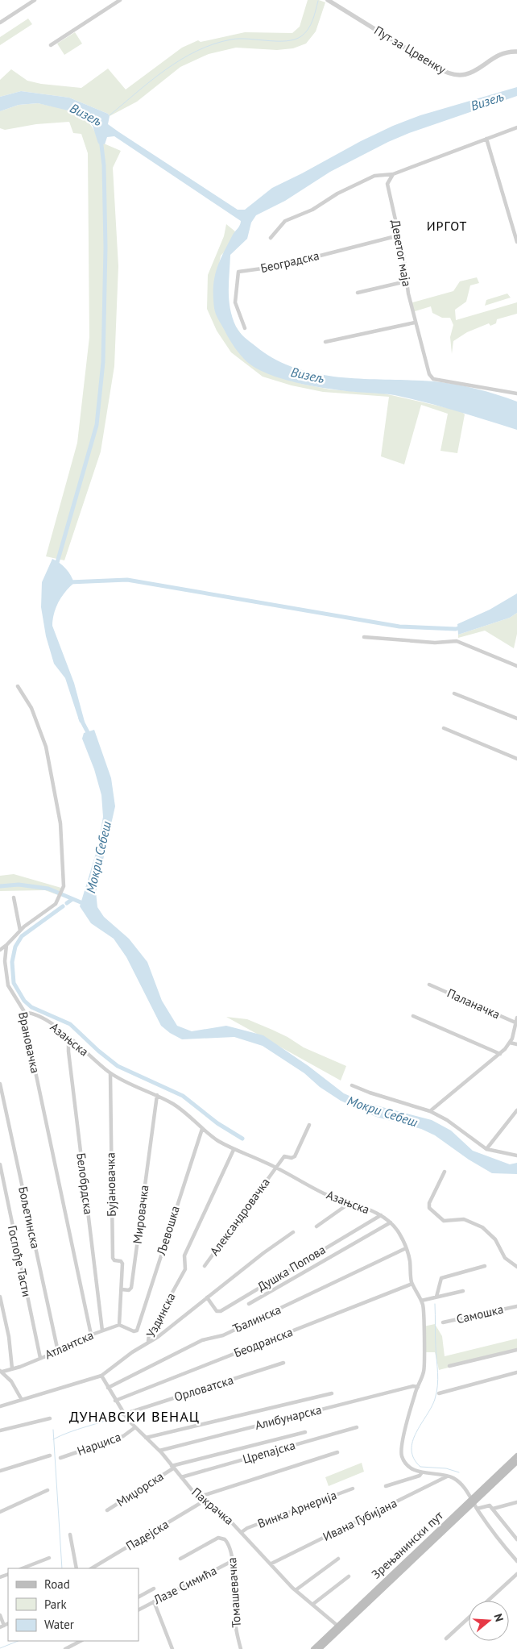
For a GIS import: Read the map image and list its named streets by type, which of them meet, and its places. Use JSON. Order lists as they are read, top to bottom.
{
  "streets": {
    "main road": ["Зрењанински пут"],
    "street": [
      "Пут за Црвенку",
      "Деветог маја",
      "Београдска",
      "Паланачка",
      "Азањска",
      "Врановачка",
      "Белобрдска",
      "Бујановачка",
      "Мировачка",
      "Александровачка",
      "Бољетинска",
      "Љевошка",
      "Госпође Тасти",
      "Душка Попова",
      "Самошка",
      "Уздинска",
      "Ђалинска",
      "Беодранска",
      "Атлантска",
      "Орловатска",
      "Алибунарска",
      "Нарциса",
      "Црепајска",
      "Миџорска",
      "Пакрачка",
      "Винка Арнерија",
      "Ивана Губијана",
      "Падејска",
      "Лазе Симића",
      "Томашевачка"
    ]
  },
  "crossings": [
    ["Деветог маја", "Београдска"],
    ["Азањска", "Врановачка"],
    ["Азањска", "Белобрдска"],
    ["Азањска", "Бујановачка"],
    ["Азањска", "Мировачка"],
    ["Азањска", "Александровачка"],
    ["Азањска", "Љевошка"],
    ["Азањска", "Душка Попова"],
    ["Азањска", "Уздинска"],
    ["Азањска", "Ђалинска"],
    ["Азањска", "Беодранска"],
    ["Азањска", "Алибунарска"],
    ["Азањска", "Ивана Губијана"],
    ["Врановачка", "Атлантска"],
    ["Белобрдска", "Атлантска"],
    ["Бујановачка", "Мировачка"],
    ["Бољетинска", "Атлантска"],
    ["Љевошка", "Атлантска"],
    ["Госпође Тасти", "Атлантска"],
    ["Уздинска", "Пакрачка"],
    ["Ђалинска", "Пакрачка"],
    ["Беодранска", "Пакрачка"],
    ["Орловатска", "Пакрачка"],
    ["Алибунарска", "Пакрачка"],
    ["Нарциса", "Пакрачка"],
    ["Црепајска", "Пакрачка"],
    ["Миџорска", "Пакрачка"],
    ["Пакрачка", "Винка Арнерија"],
    ["Пакрачка", "Ивана Губијана"],
    ["Пакрачка", "Падејска"],
    ["Пакрачка", "Зрењанински пут"],
    ["Лазе Симића", "Томашевачка"]
  ],
  "districts": ["ИРГОТ", "ДУНАВСКИ ВЕНАЦ"],
  "water": ["Визељ", "Мокри Себеш"],
  "legend": ["Road", "Park", "Water"],
  "north": "right"
}
